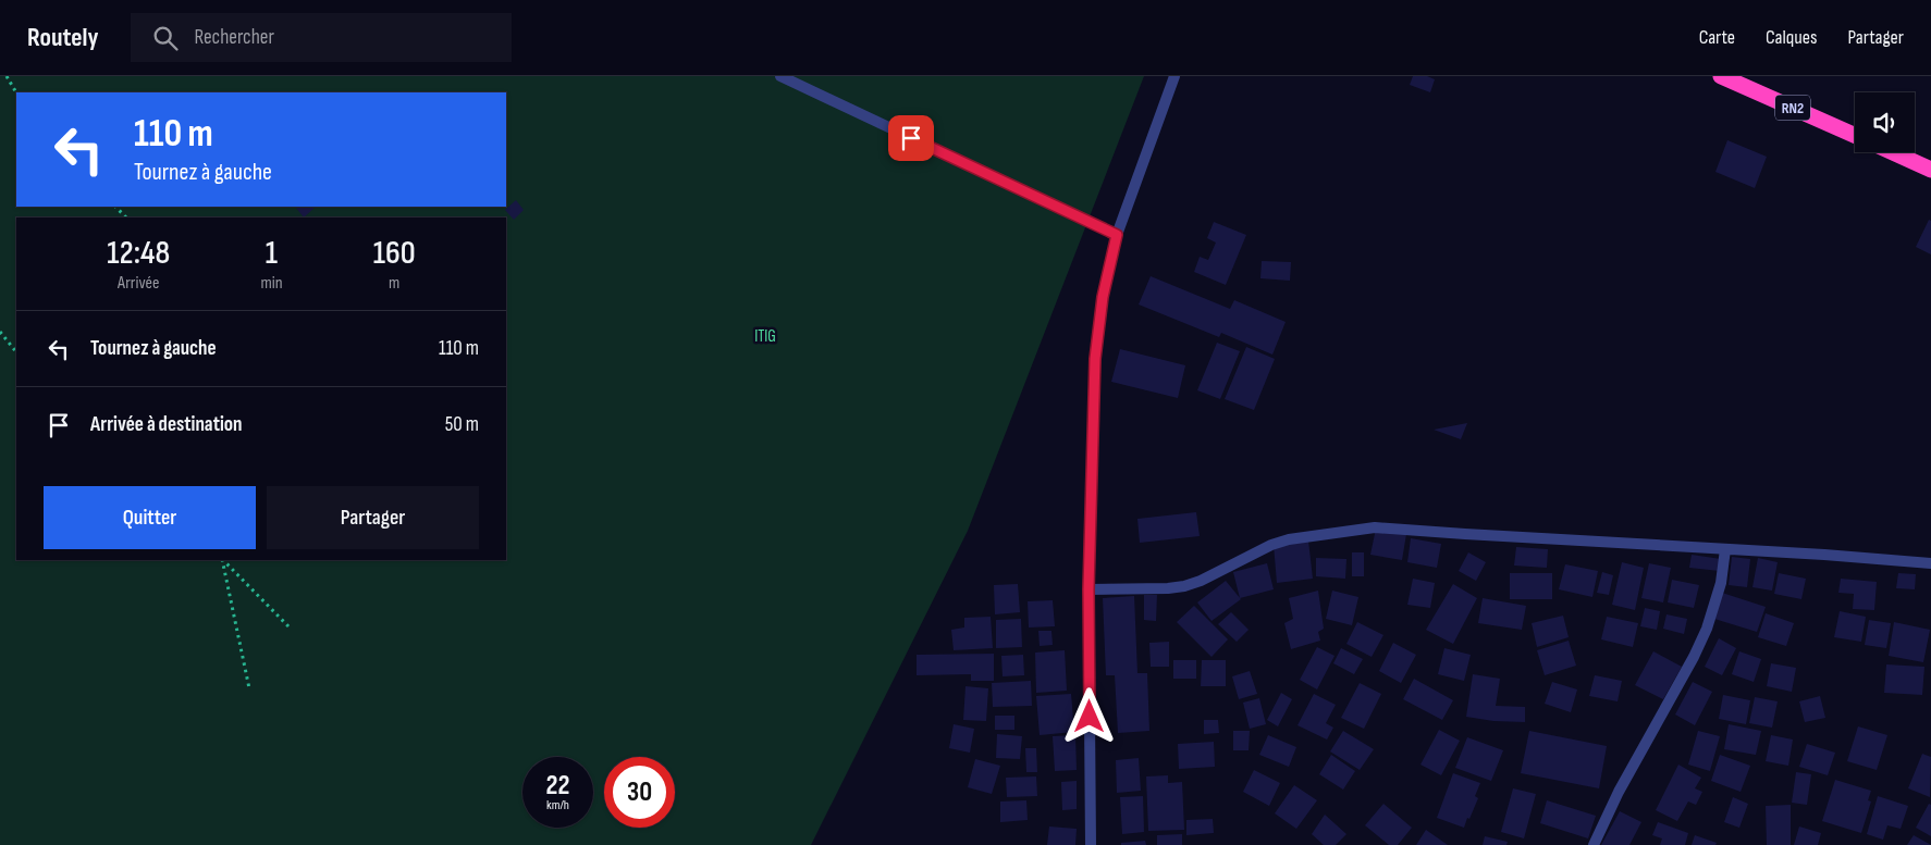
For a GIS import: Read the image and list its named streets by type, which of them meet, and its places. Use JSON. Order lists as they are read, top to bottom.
{
  "streets": {
    "highway": ["RN2"]
  },
  "parks": ["ITIG"],
  "page": {
    "header": "Routely",
    "search": "Rechercher",
    "nav": ["Carte", "Calques", "Partager"],
    "turn": ["110 m", "Tournez à gauche"],
    "eta": [
      "12:48",
      "Arrivée",
      "1",
      "min",
      "160",
      "m"
    ],
    "list": [
      {
        "name": "Tournez à gauche",
        "value": "110 m"
      },
      {
        "name": "Arrivée à destination",
        "value": "50 m"
      }
    ],
    "buttons": ["Quitter", "Partager"],
    "speed": "22 km/h",
    "limit": "30"
  }
}
